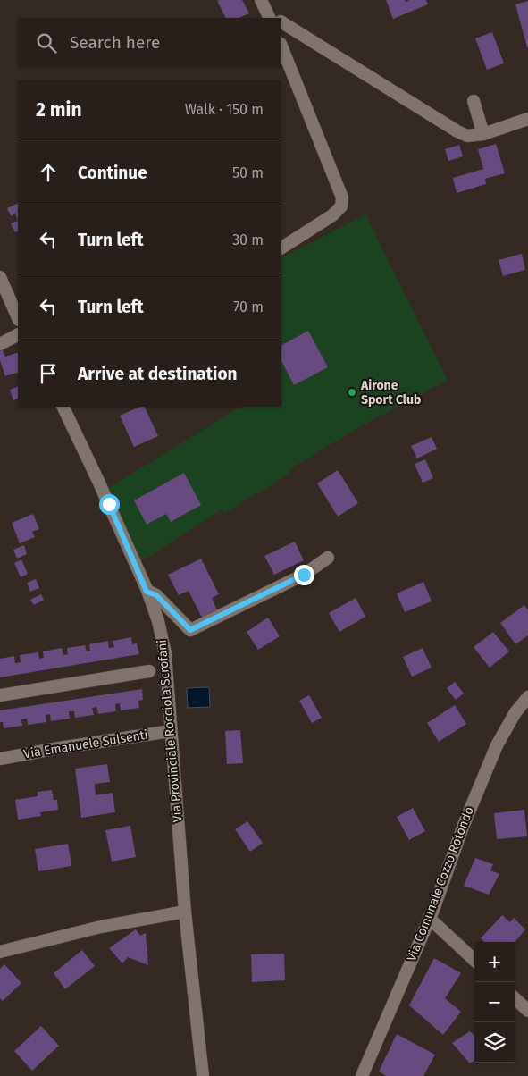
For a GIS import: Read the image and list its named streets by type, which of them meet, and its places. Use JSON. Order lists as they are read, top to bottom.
{
  "streets": {
    "street": ["Via Provinciale Rocciola Scrofani", "Via Emanuele Sulsenti", "Via Comunale Cozzo Rotondo"]
  },
  "crossings": [
    ["Via Provinciale Rocciola Scrofani", "Via Emanuele Sulsenti"]
  ],
  "places": ["Airone Sport Club"],
  "page": {
    "search": "Search here",
    "heading": ["2 min", "Walk · 150 m"],
    "list": [
      ["Continue", "50 m"],
      ["Turn left", "30 m"],
      ["Turn left", "70 m"],
      "Arrive at destination"
    ],
    "map_buttons": ["+", "−"]
  }
}
